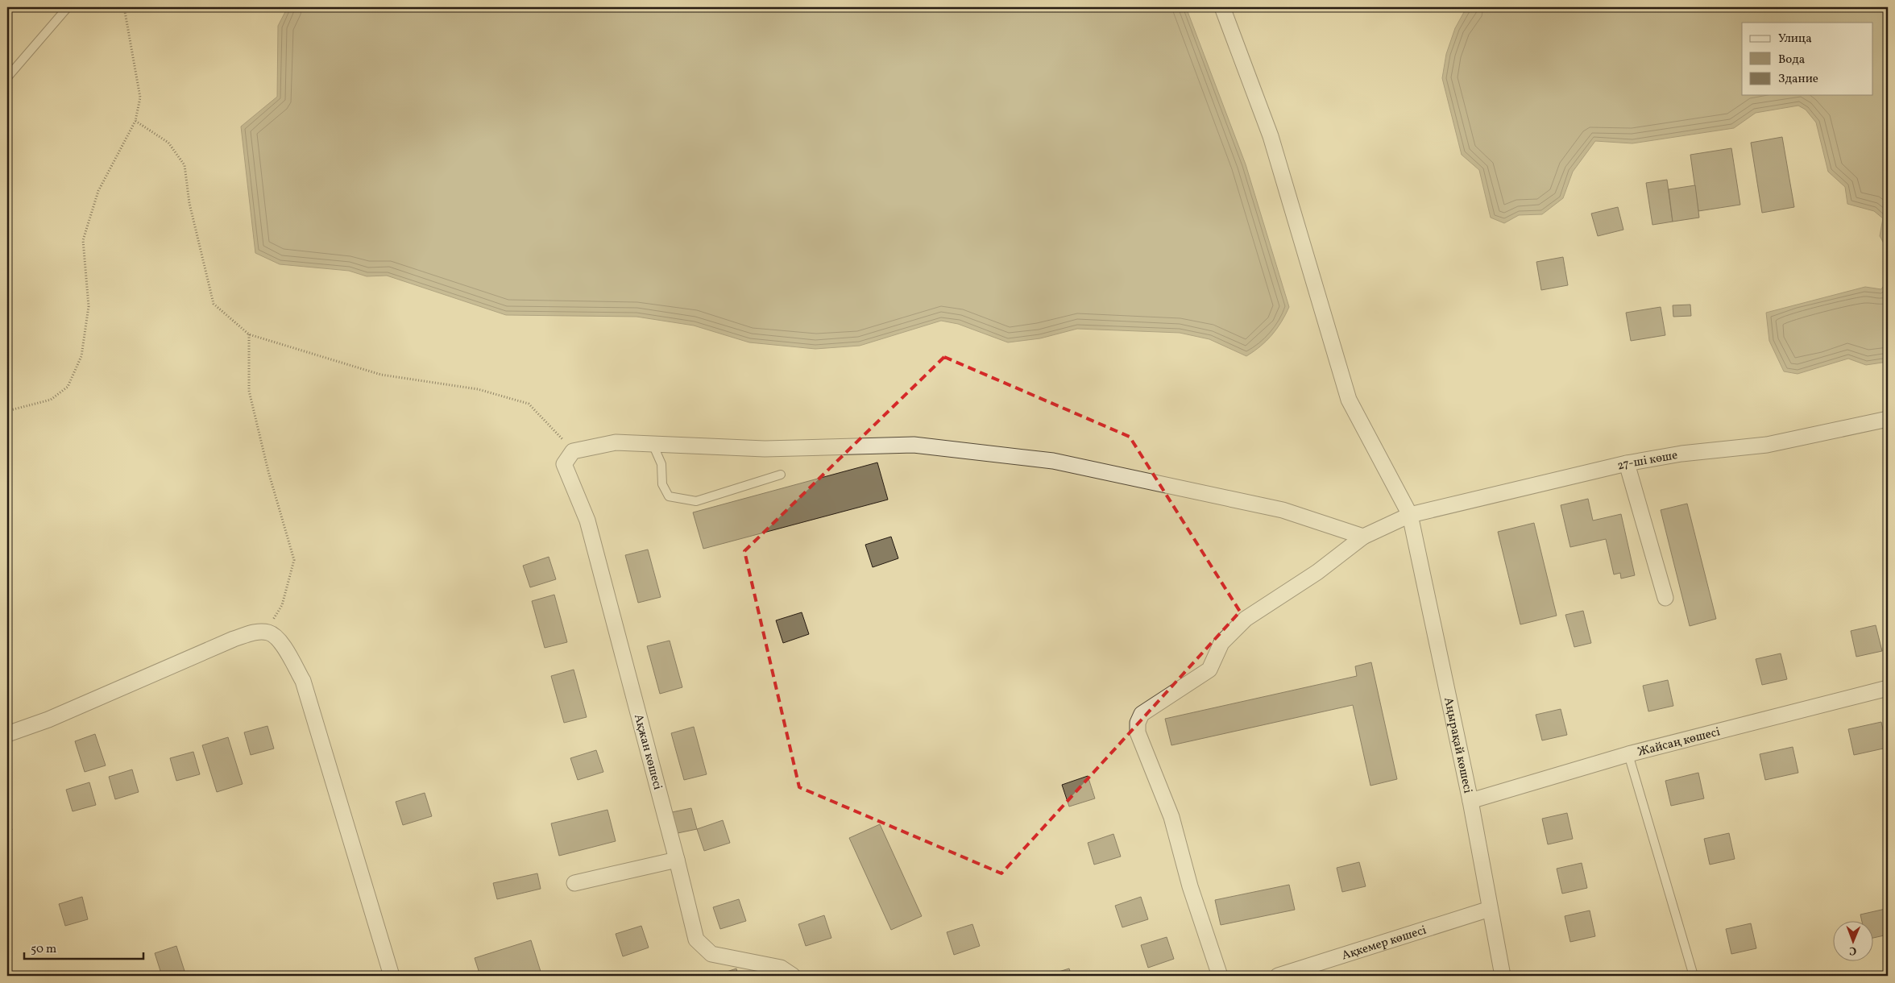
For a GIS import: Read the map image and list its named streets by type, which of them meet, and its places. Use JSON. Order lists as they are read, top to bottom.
{
  "streets": {
    "street": [
      "27-ші көше",
      "Жайсаң көшесі",
      "Аңырақай көшесі",
      "Ақжан көшесі",
      "Ақкемер көшесі"
    ]
  },
  "crossings": [
    ["27-ші көше", "Аңырақай көшесі"],
    ["Жайсаң көшесі", "Аңырақай көшесі"],
    ["Аңырақай көшесі", "Ақкемер көшесі"]
  ],
  "legend": ["Улица", "Вода", "Здание"],
  "scale_bar": "50 m",
  "north": "bottom"
}
